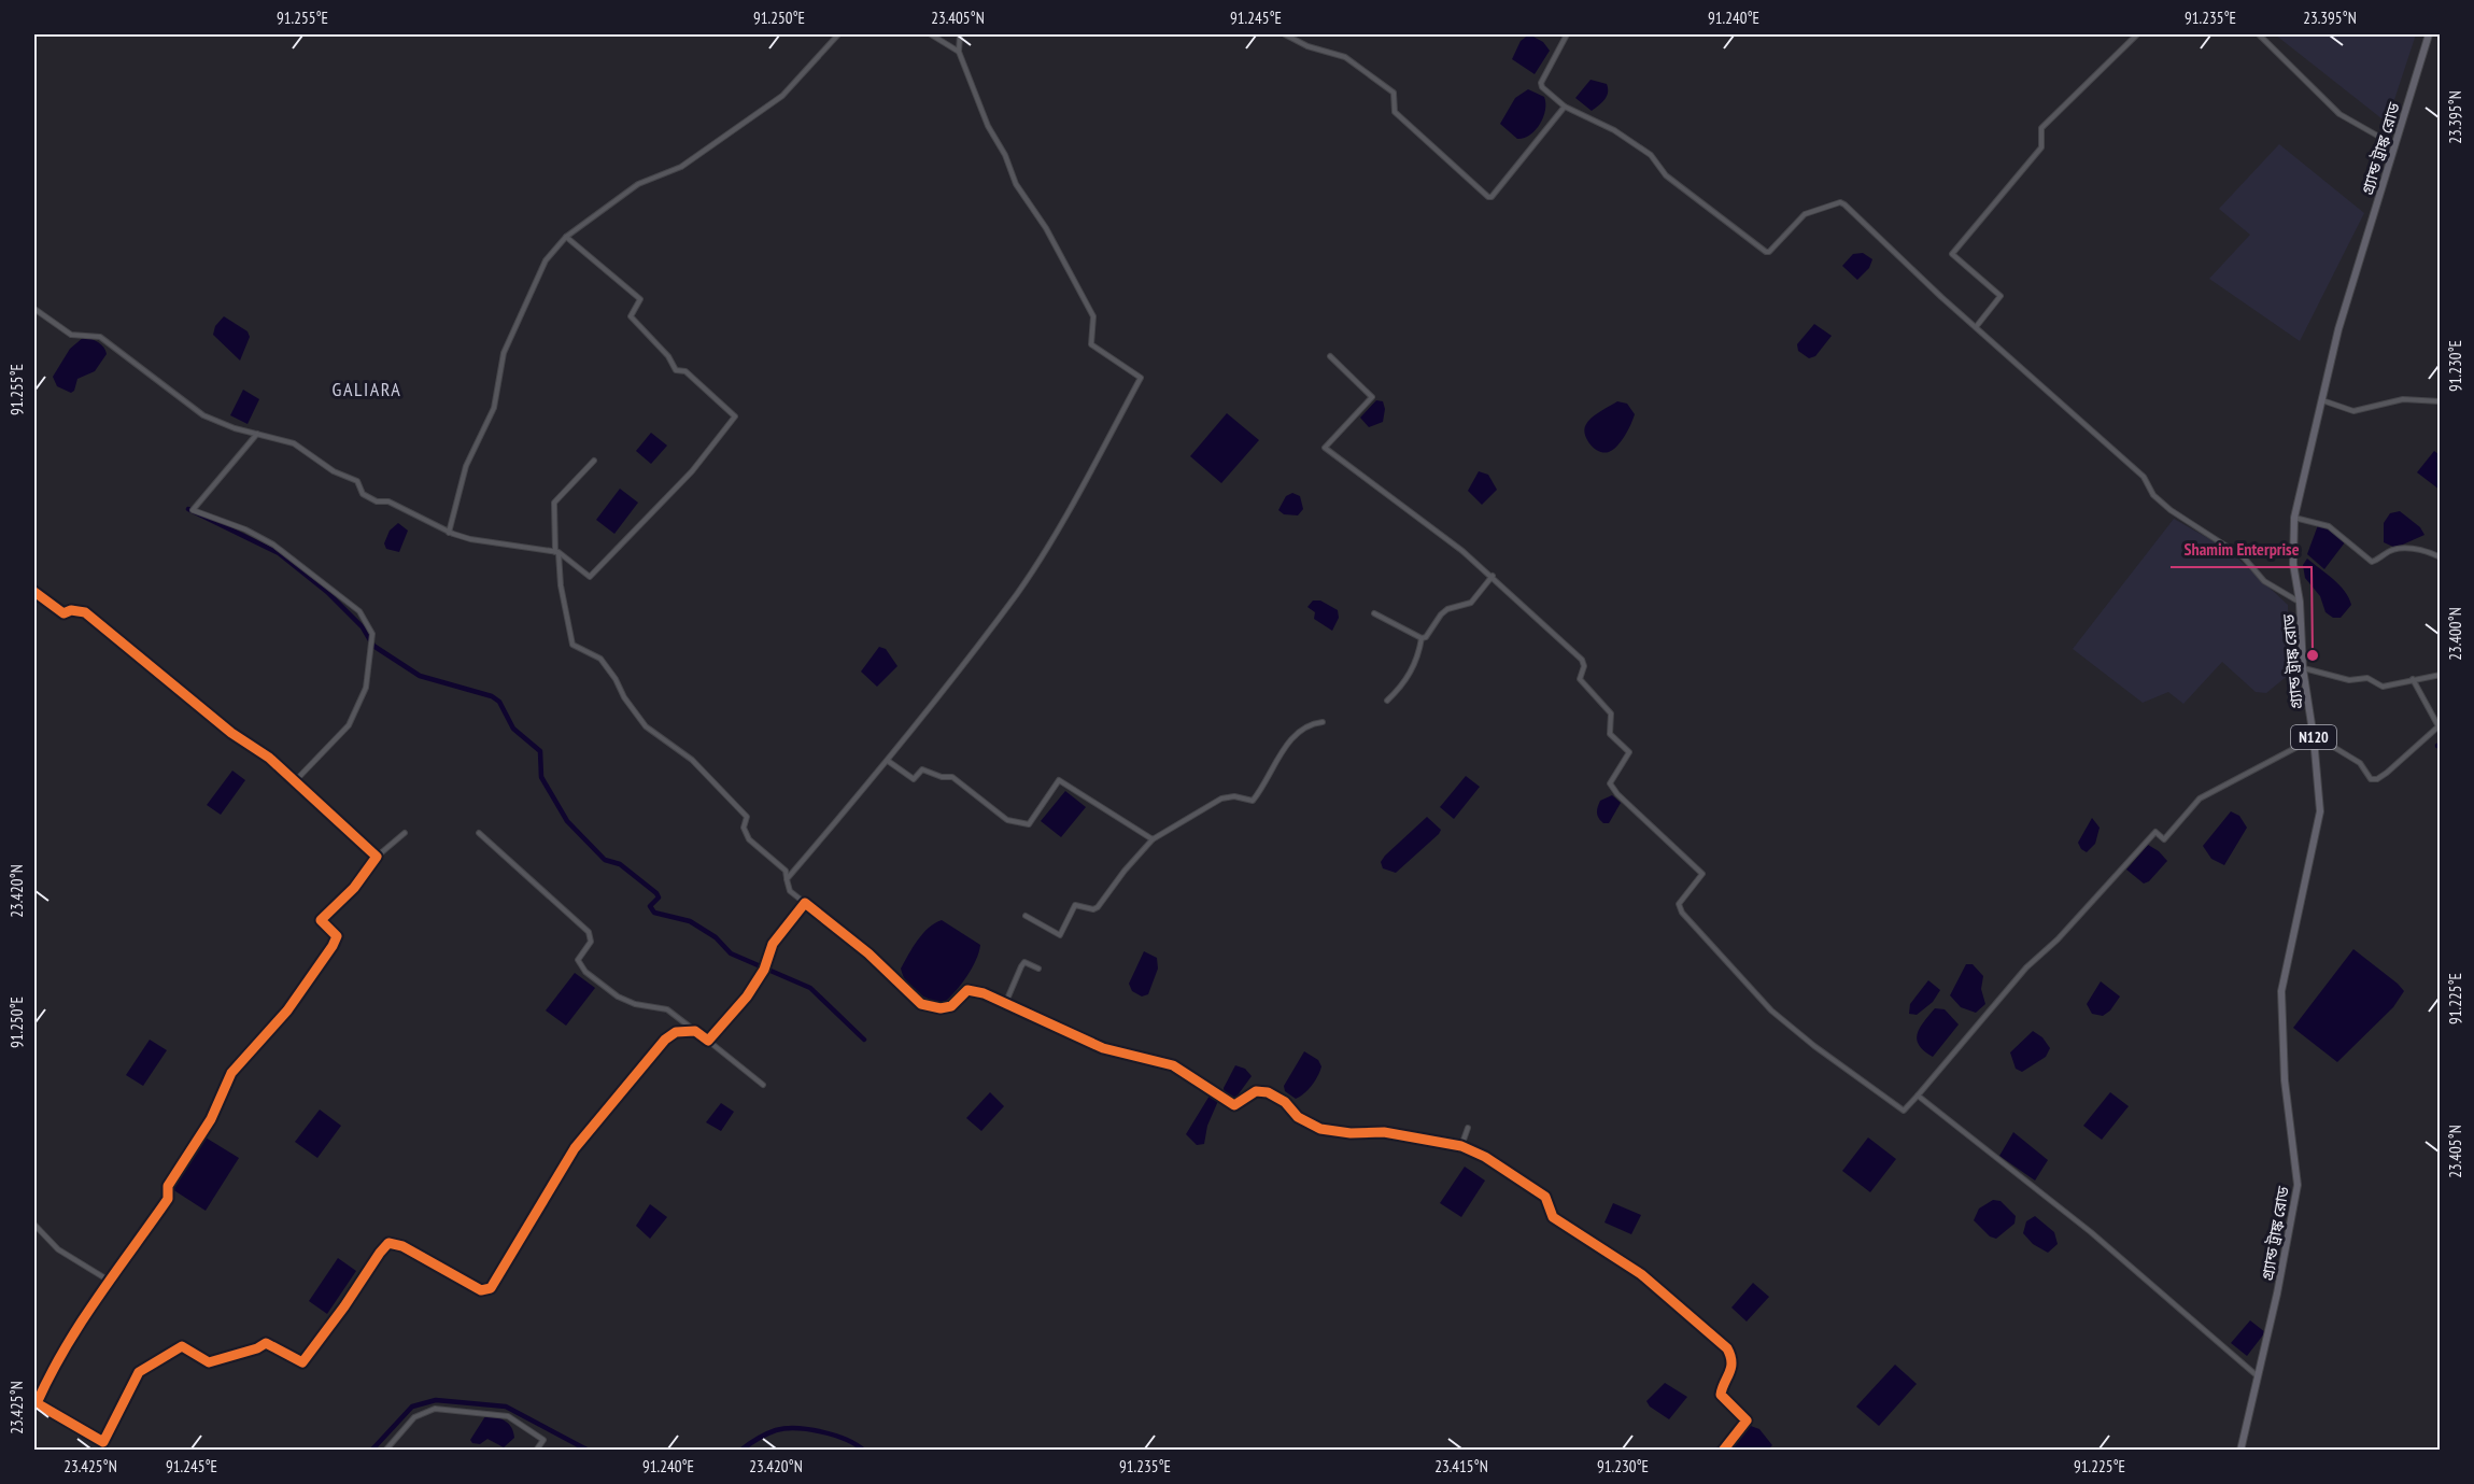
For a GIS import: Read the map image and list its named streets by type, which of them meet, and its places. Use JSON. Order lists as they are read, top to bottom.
{
  "streets": {
    "highway": ["গ্র্যান্ড ট্রাঙ্ক রোড", "N120"]
  },
  "districts": ["GALIARA"],
  "places": ["Shamim Enterprise"],
  "coordinates": [
    "91.255°E",
    "91.250°E",
    "23.405°N",
    "91.245°E",
    "91.240°E",
    "91.235°E",
    "23.395°N",
    "91.230°E",
    "23.400°N",
    "23.420°N",
    "91.225°E",
    "23.425°N",
    "23.415°N"
  ]
}
